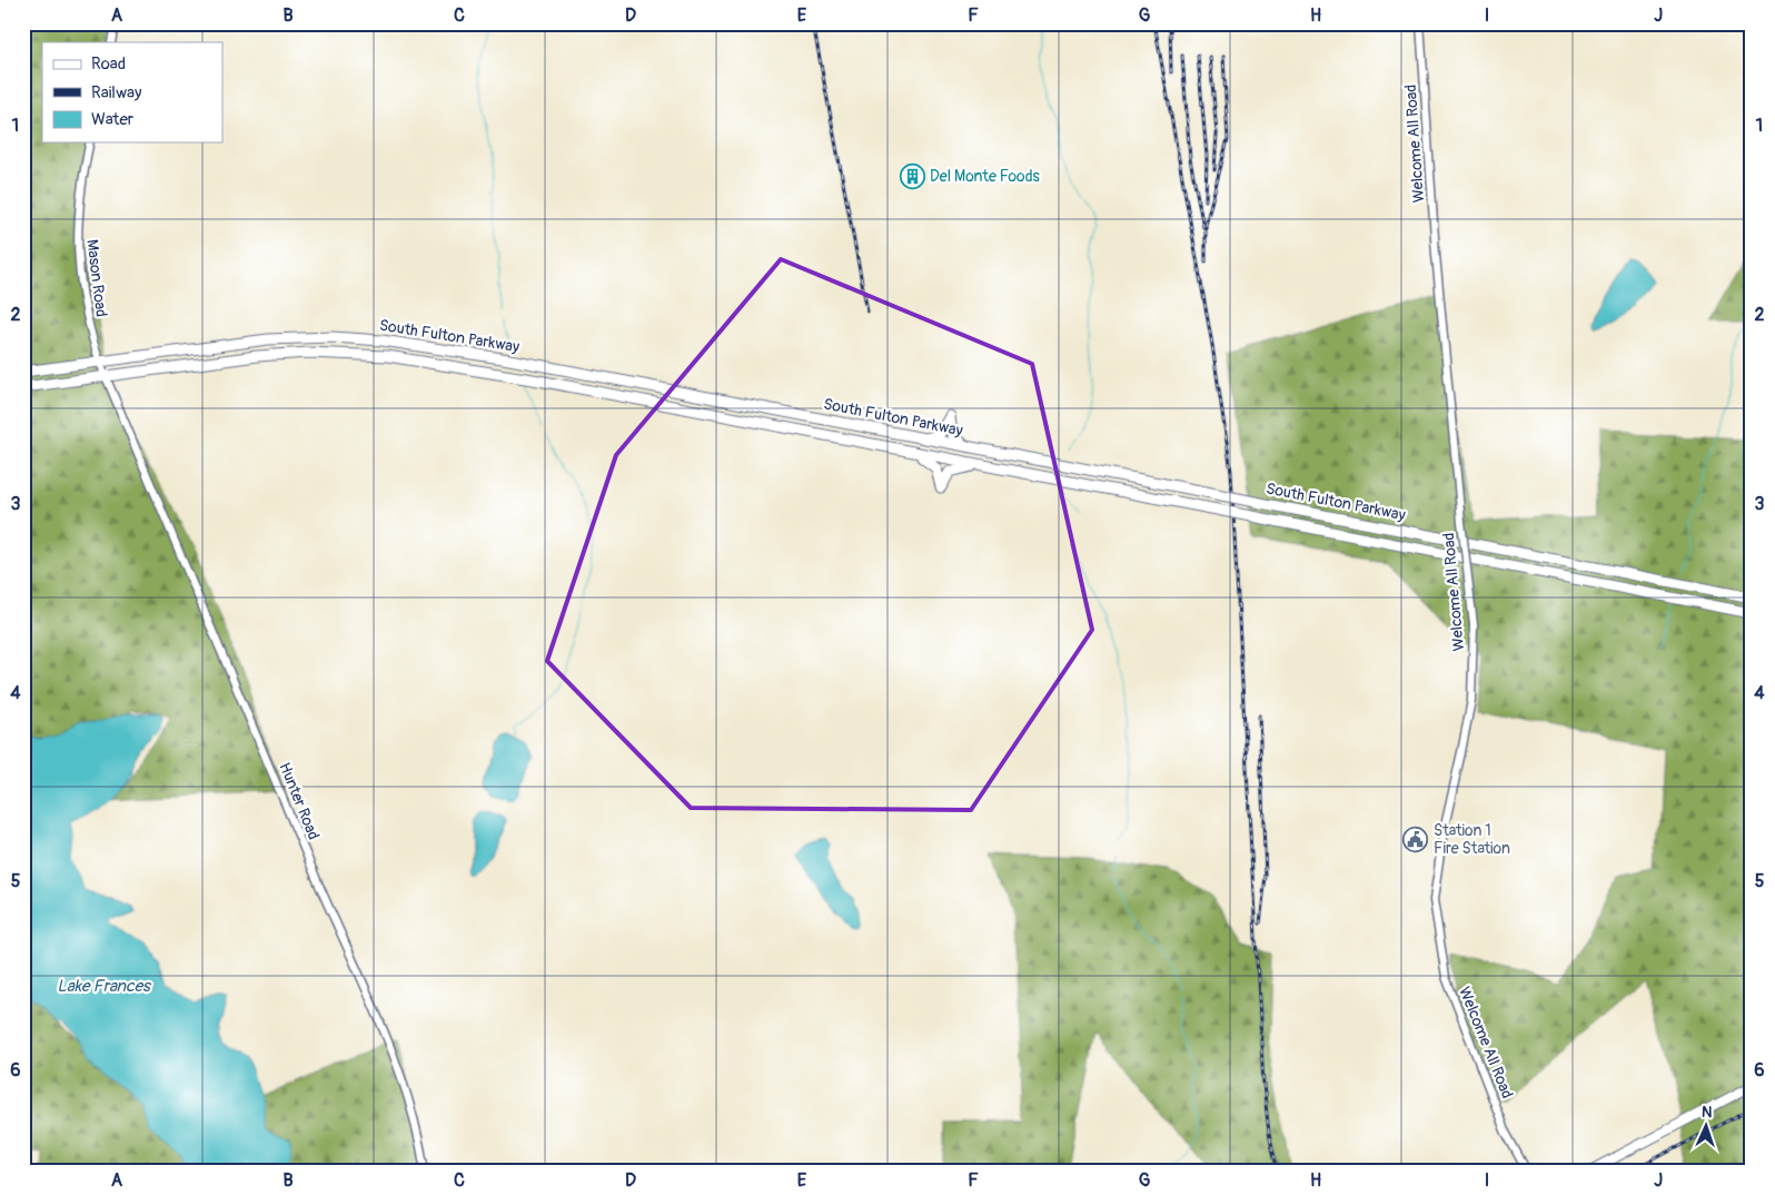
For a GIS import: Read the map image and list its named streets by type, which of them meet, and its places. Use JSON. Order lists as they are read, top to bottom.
{
  "streets": {
    "highway": ["South Fulton Parkway"],
    "street": ["Welcome All Road", "Mason Road", "Hunter Road"]
  },
  "crossings": [
    ["Mason Road", "South Fulton Parkway"],
    ["Mason Road", "Hunter Road"]
  ],
  "water": ["Lake Frances"],
  "places": {
    "building": ["Del Monte Foods"],
    "public building": ["Station 1 Fire Station"]
  },
  "legend": ["Road", "Railway", "Water"],
  "north": "top",
  "grid": {
    "columns": [
      "A",
      "B",
      "C",
      "D",
      "E",
      "F",
      "G",
      "H",
      "I",
      "J"
    ],
    "rows": [
      "1",
      "2",
      "3",
      "4",
      "5",
      "6"
    ]
  }
}
